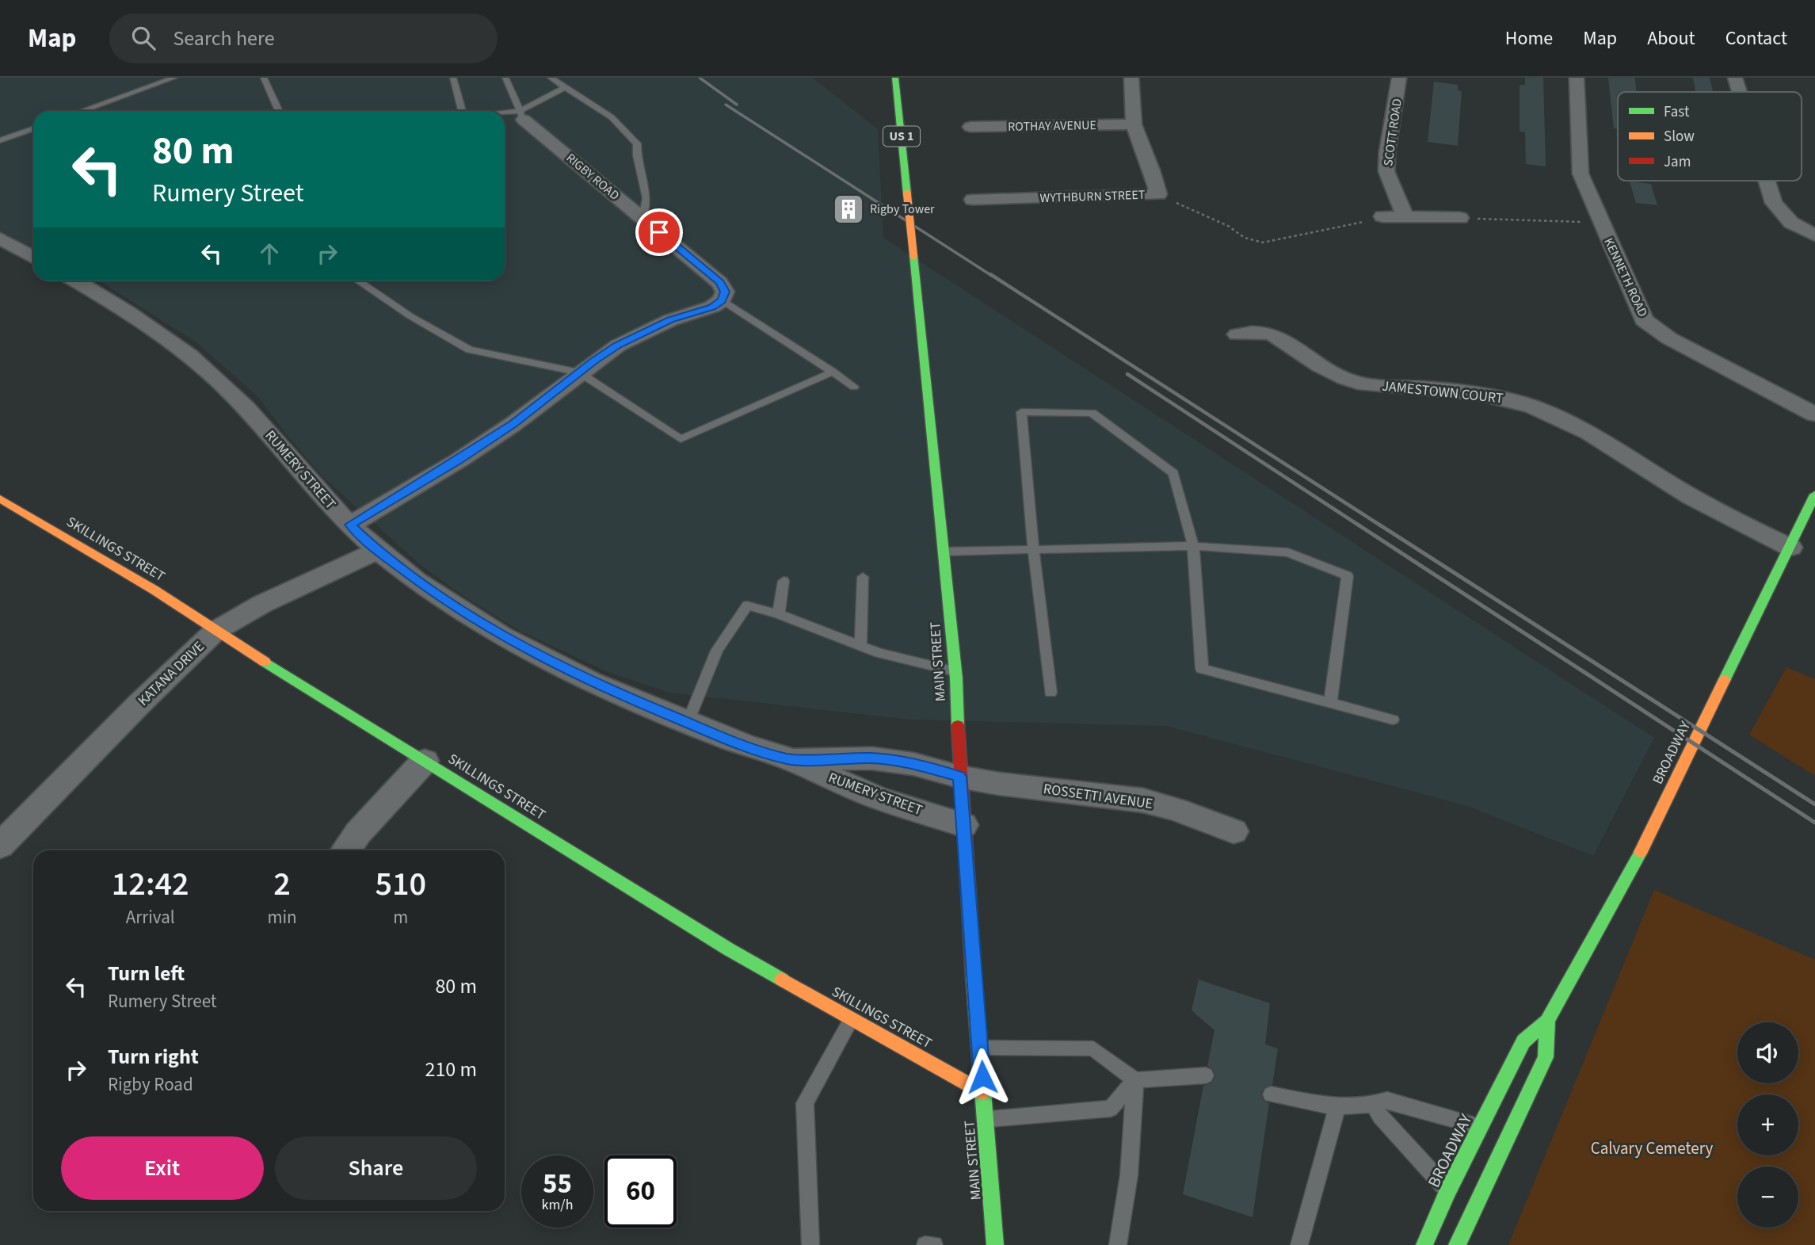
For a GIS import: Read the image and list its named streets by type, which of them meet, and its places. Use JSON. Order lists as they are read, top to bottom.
{
  "streets": {
    "main road": [
      "US 1",
      "SKILLINGS STREET",
      "MAIN STREET",
      "BROADWAY"
    ],
    "street": [
      "ROTHAY AVENUE",
      "SCOTT ROAD",
      "RIGBY ROAD",
      "WYTHBURN STREET",
      "KENNETH ROAD",
      "JAMESTOWN COURT",
      "RUMERY STREET",
      "KATANA DRIVE",
      "ROSSETTI AVENUE"
    ]
  },
  "crossings": [
    ["ROTHAY AVENUE", "WYTHBURN STREET"],
    ["JAMESTOWN COURT", "BROADWAY"],
    ["RUMERY STREET", "MAIN STREET"],
    ["RUMERY STREET", "KATANA DRIVE"],
    ["RUMERY STREET", "ROSSETTI AVENUE"],
    ["SKILLINGS STREET", "MAIN STREET"],
    ["SKILLINGS STREET", "KATANA DRIVE"],
    ["MAIN STREET", "ROSSETTI AVENUE"]
  ],
  "parks": ["Calvary Cemetery"],
  "places": {
    "building": ["Rigby Tower"]
  },
  "legend": ["Fast", "Slow", "Jam"],
  "page": {
    "header": "Map",
    "search": "Search here",
    "nav": [
      "Home",
      "Map",
      "About",
      "Contact"
    ],
    "turn": ["80 m", "Rumery Street"],
    "eta": [
      "12:42",
      "Arrival",
      "2",
      "min",
      "510",
      "m"
    ],
    "list": [
      {
        "name": "Turn left",
        "note": "Rumery Street",
        "value": "80 m"
      },
      {
        "name": "Turn right",
        "note": "Rigby Road",
        "value": "210 m"
      }
    ],
    "map_buttons": ["+", "−"],
    "buttons": ["Exit", "Share"],
    "speed": "55 km/h",
    "limit": "60"
  }
}
